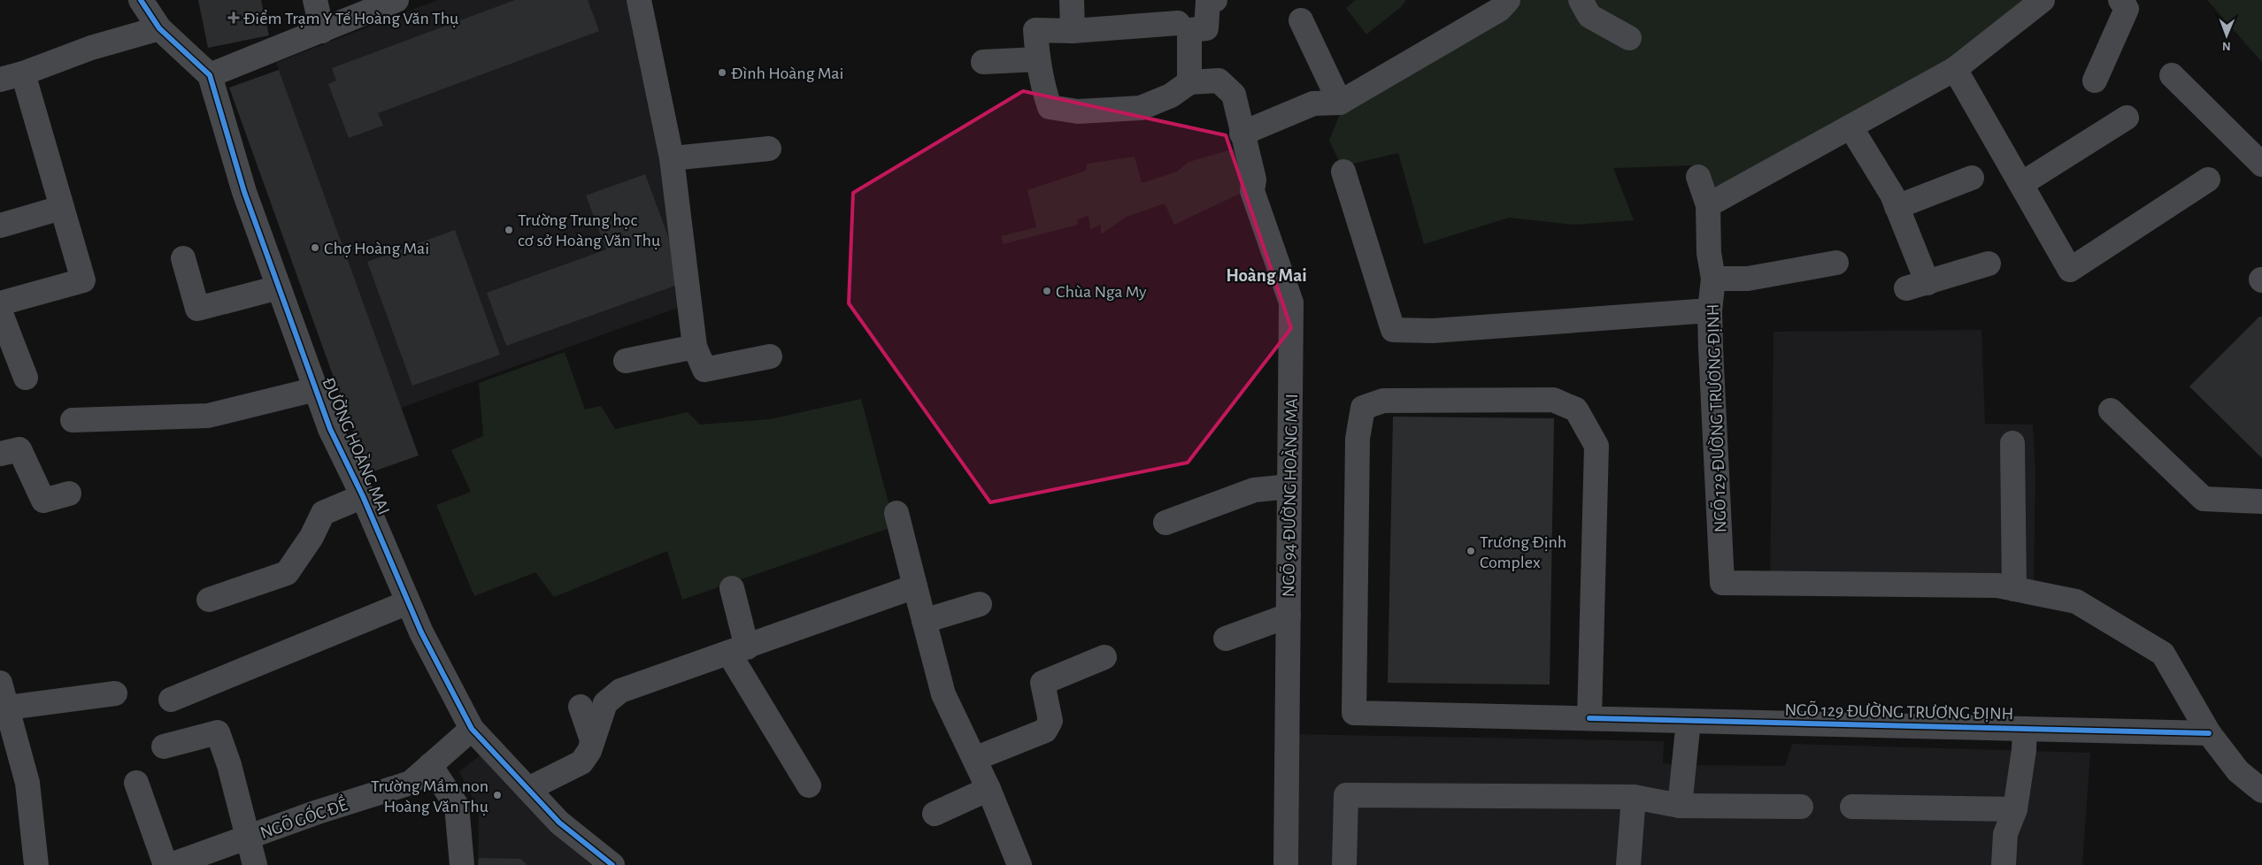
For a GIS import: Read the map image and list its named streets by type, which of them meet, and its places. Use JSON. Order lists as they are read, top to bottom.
{
  "streets": {
    "street": [
      "NGÕ 129 ĐƯỜNG TRƯƠNG ĐỊNH",
      "ĐƯỜNG HOÀNG MAI",
      "NGÕ 94 ĐƯỜNG HOÀNG MAI",
      "NGÕ GỐC ĐỀ"
    ]
  },
  "crossings": [
    ["ĐƯỜNG HOÀNG MAI", "NGÕ GỐC ĐỀ"]
  ],
  "districts": ["Hoàng Mai"],
  "places": {
    "health": ["Điểm Trạm Y Tế Hoàng Văn Thụ"],
    "other": [
      "Đình Hoàng Mai",
      "Trường Trung học cơ sở Hoàng Văn Thụ",
      "Chợ Hoàng Mai",
      "Chùa Nga My",
      "Trương Định Complex",
      "Trường Mầm non Hoàng Văn Thụ"
    ]
  },
  "north": "bottom"
}
